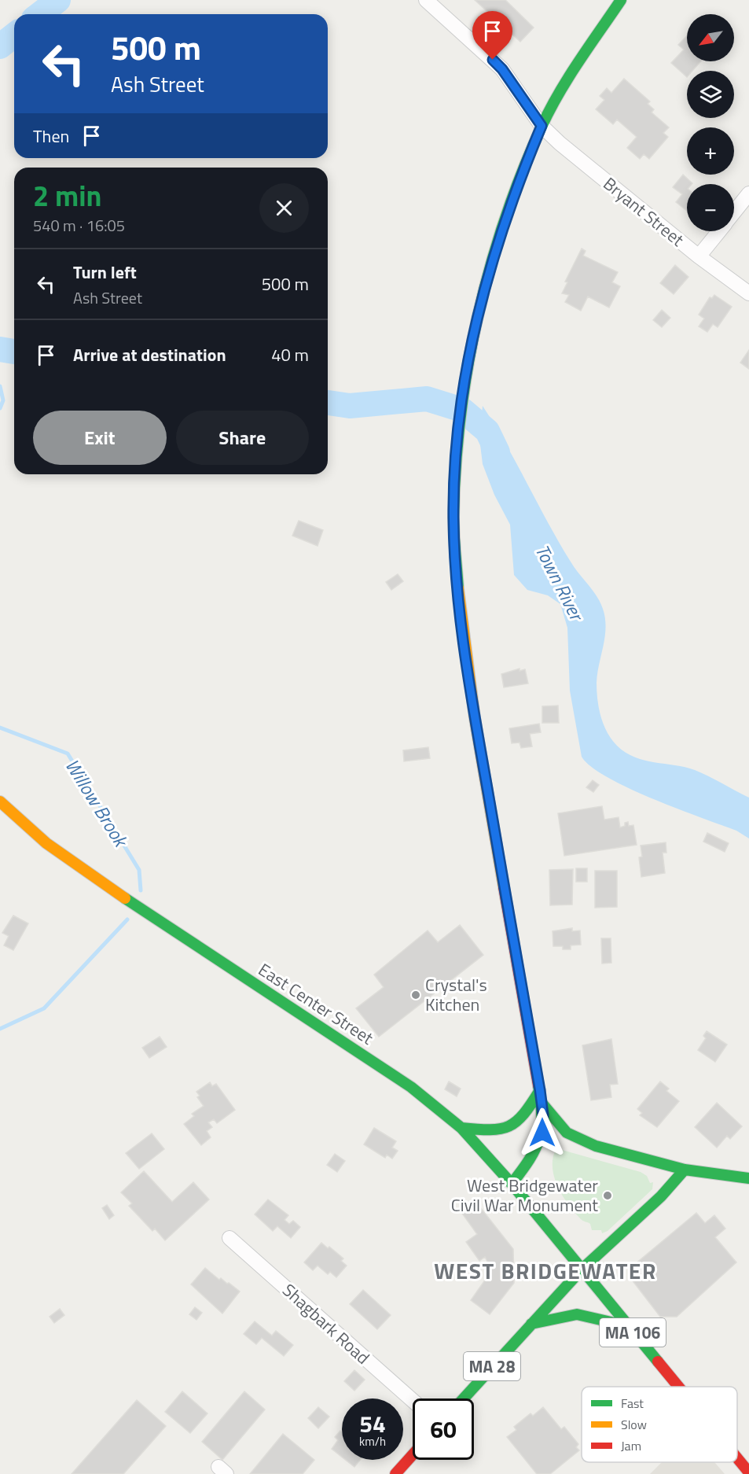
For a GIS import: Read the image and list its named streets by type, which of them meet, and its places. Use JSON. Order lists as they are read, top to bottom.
{
  "streets": {
    "main road": ["East Center Street", "MA 106", "MA 28"],
    "street": ["Bryant Street", "Shagbark Road"]
  },
  "crossings": [
    ["East Center Street", "MA 106"],
    ["East Center Street", "MA 28"],
    ["MA 106", "MA 28"]
  ],
  "districts": ["WEST BRIDGEWATER"],
  "water": ["Town River", "Willow Brook"],
  "places": ["Crystal's Kitchen", "West Bridgewater Civil War Monument"],
  "legend": ["Fast", "Slow", "Jam"],
  "north": "bottom left",
  "page": {
    "map_buttons": ["+", "−"],
    "turn": ["500 m", "Ash Street"],
    "then": "Then",
    "heading": ["2 min", "540 m · 16:05"],
    "list": [
      {
        "name": "Turn left",
        "note": "Ash Street",
        "value": "500 m"
      },
      {
        "name": "Arrive at destination",
        "value": "40 m"
      }
    ],
    "buttons": ["Exit", "Share"],
    "speed": "54 km/h",
    "limit": "60"
  }
}
